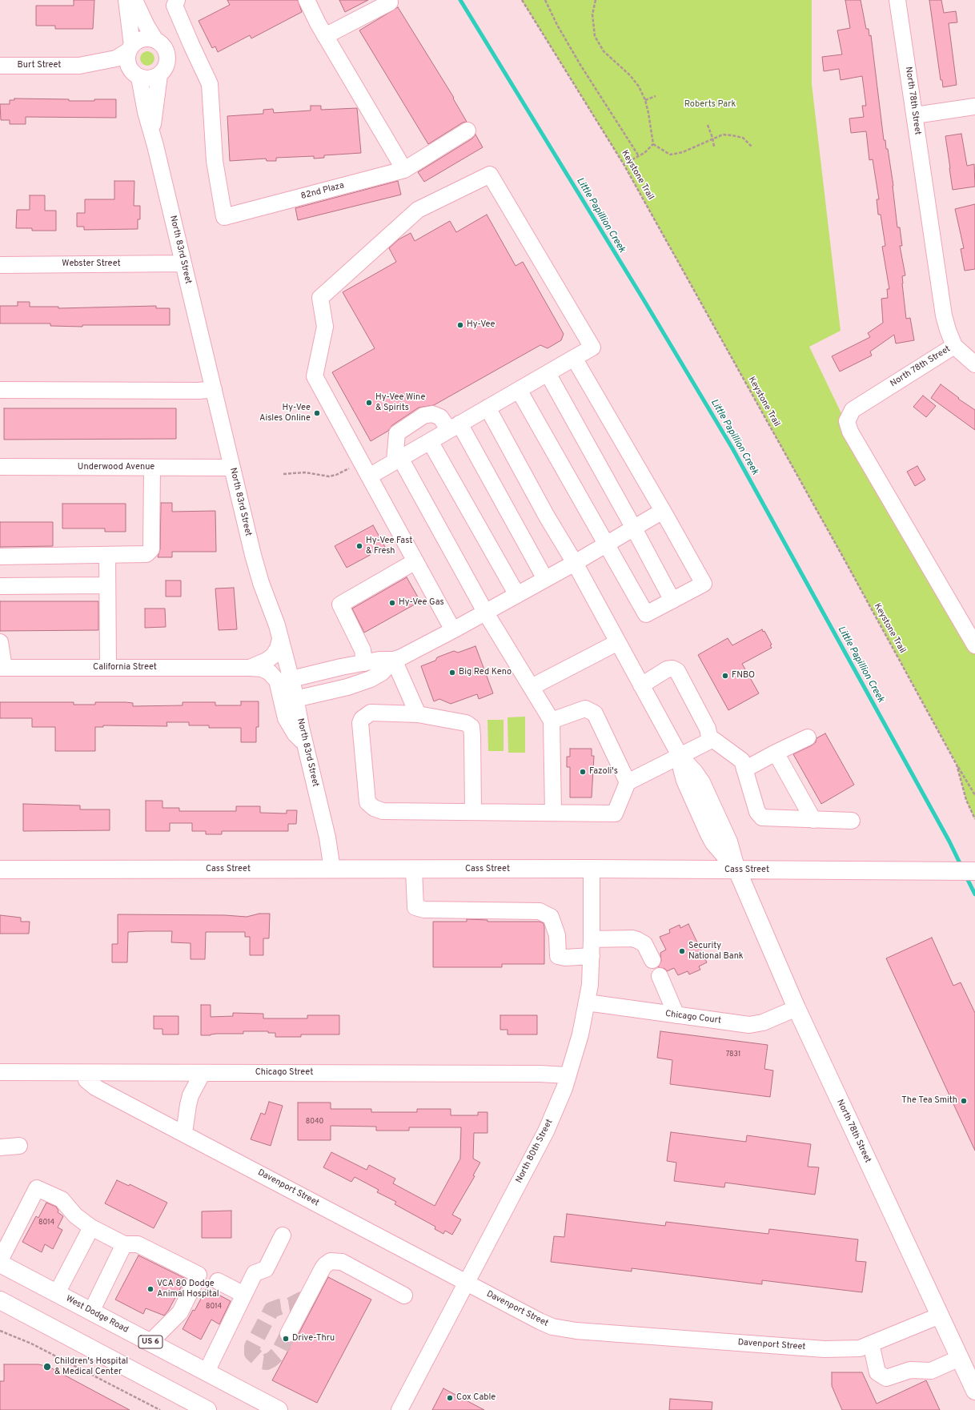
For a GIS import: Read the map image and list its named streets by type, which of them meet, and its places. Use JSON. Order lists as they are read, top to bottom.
{
  "streets": {
    "main road": [
      "North 78th Street",
      "Cass Street",
      "West Dodge Road",
      "US 6"
    ],
    "street": [
      "Burt Street",
      "82nd Plaza",
      "North 83rd Street",
      "Webster Street",
      "Underwood Avenue",
      "California Street",
      "Chicago Court",
      "Chicago Street",
      "North 80th Street",
      "Davenport Street"
    ],
    "path": ["Keystone Trail"]
  },
  "crossings": [
    ["Burt Street", "North 83rd Street"],
    ["North 78th Street", "Cass Street"],
    ["North 78th Street", "Chicago Court"],
    ["North 78th Street", "Davenport Street"],
    ["North 83rd Street", "Webster Street"],
    ["North 83rd Street", "Underwood Avenue"],
    ["North 83rd Street", "California Street"],
    ["North 83rd Street", "Cass Street"],
    ["Cass Street", "North 80th Street"],
    ["Chicago Court", "North 80th Street"],
    ["Chicago Street", "North 80th Street"],
    ["Chicago Street", "Davenport Street"],
    ["North 80th Street", "Davenport Street"]
  ],
  "water": ["Little Papillion Creek"],
  "parks": ["Roberts Park"],
  "places": [
    "Hy-Vee",
    "Hy-Vee Wine & Spirits",
    "Hy-Vee Aisles Online",
    "Hy-Vee Fast & Fresh",
    "Hy-Vee Gas",
    "Big Red Keno",
    "FNBO",
    "Fazoli's",
    "Security National Bank",
    "The Tea Smith",
    "VCA 80 Dodge Animal Hospital",
    "Drive-Thru",
    "Children's Hospital & Medical Center",
    "Cox Cable"
  ],
  "house_numbers": [
    "7831",
    "8040",
    "8014",
    "8014"
  ]
}
